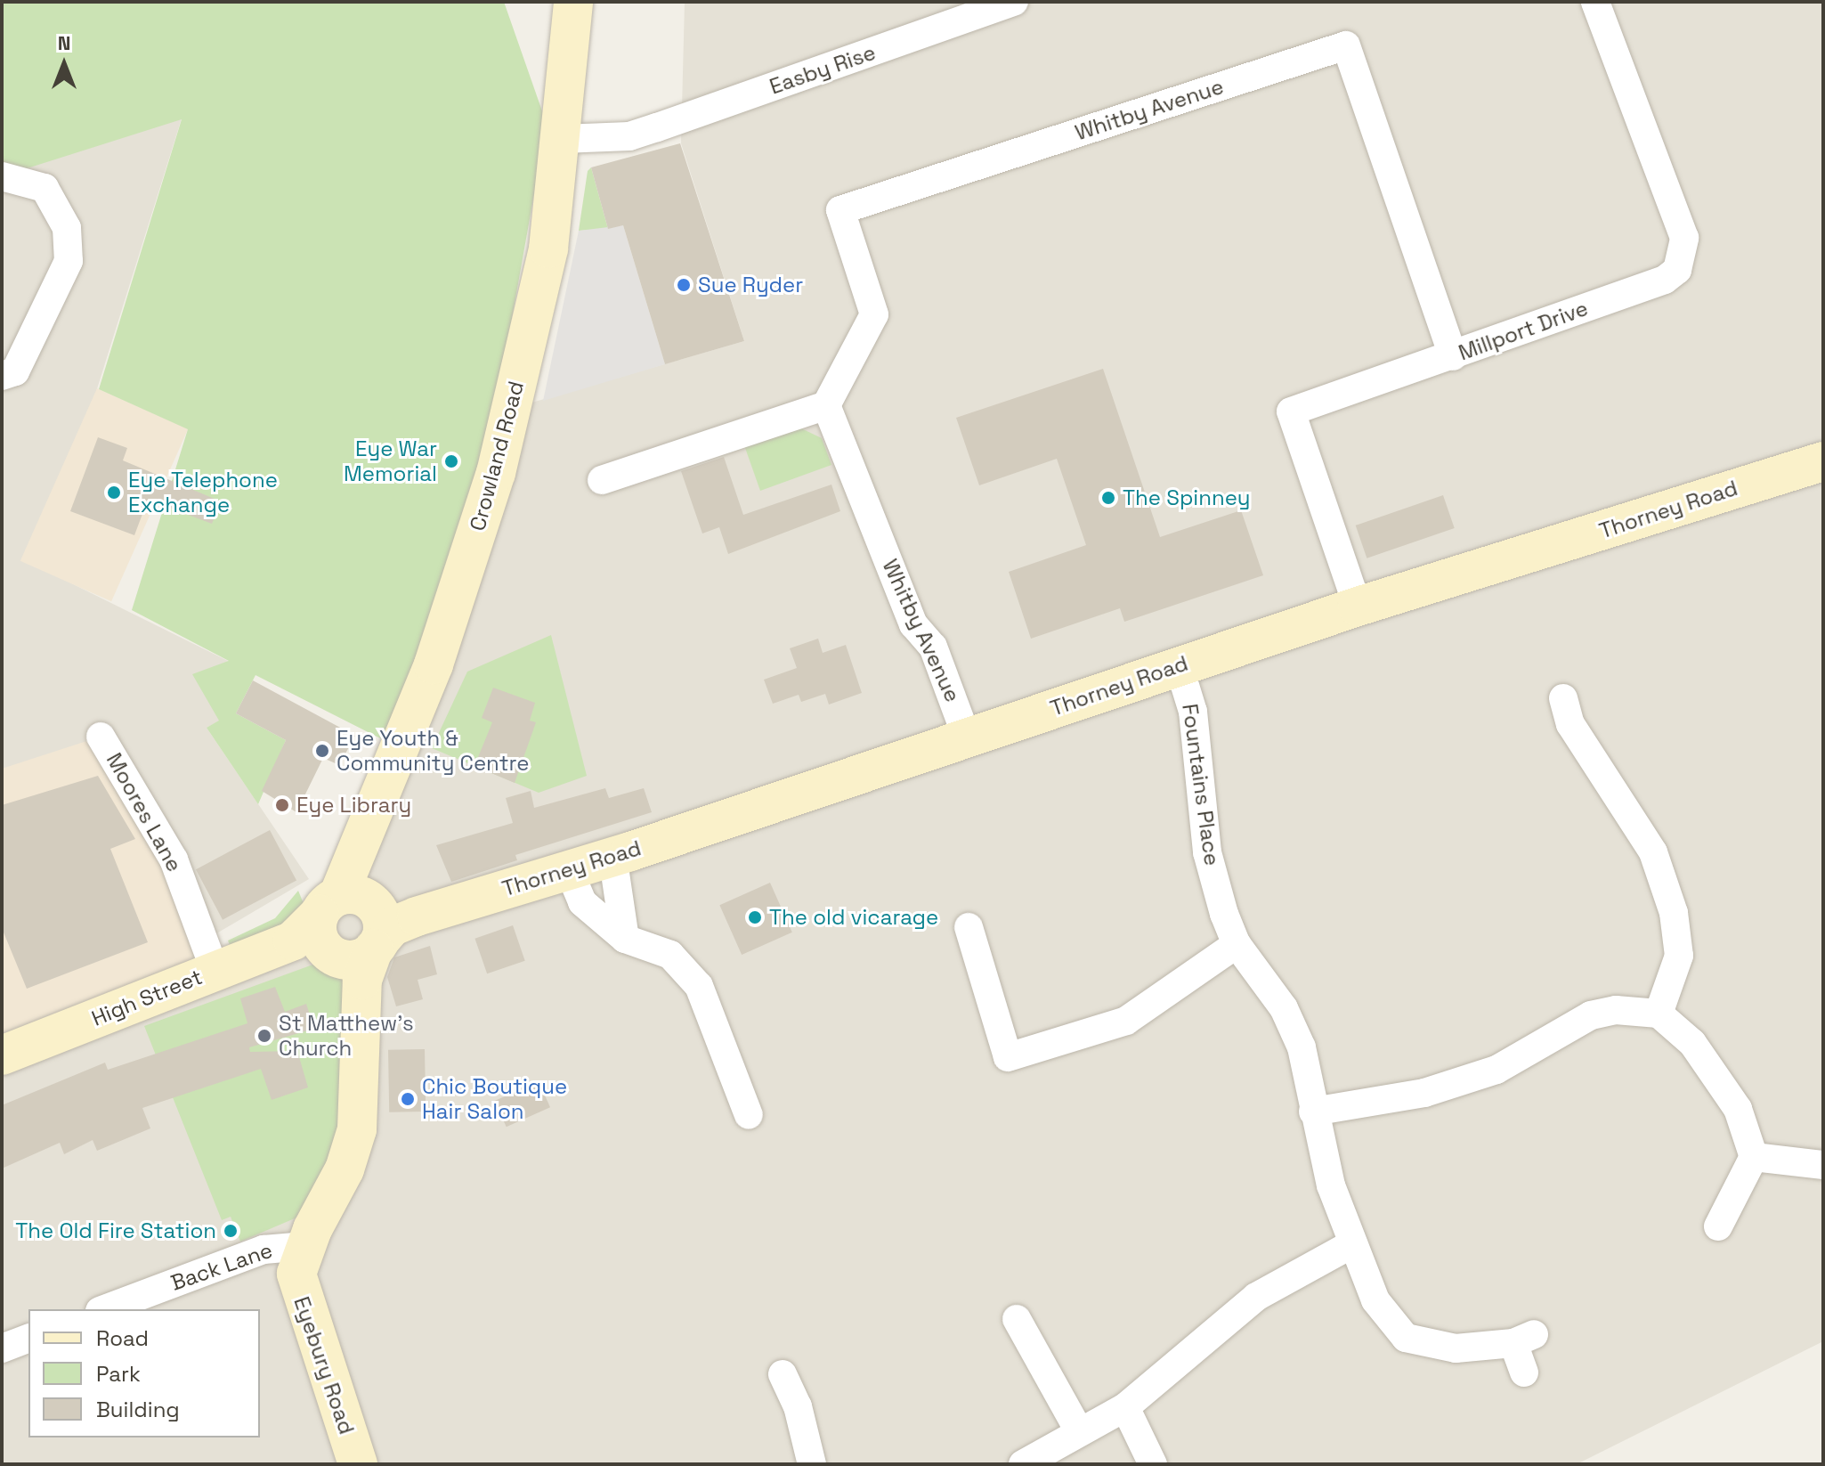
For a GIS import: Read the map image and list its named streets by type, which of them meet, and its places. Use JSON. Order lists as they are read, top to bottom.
{
  "streets": {
    "street": [
      "Easby Rise",
      "Whitby Avenue",
      "Millport Drive",
      "Crowland Road",
      "Thorney Road",
      "Fountains Place",
      "Moores Lane",
      "High Street",
      "Back Lane",
      "Eyebury Road"
    ]
  },
  "crossings": [
    ["Easby Rise", "Crowland Road"],
    ["Whitby Avenue", "Millport Drive"],
    ["Whitby Avenue", "Thorney Road"],
    ["Millport Drive", "Thorney Road"],
    ["Crowland Road", "Thorney Road"],
    ["Crowland Road", "High Street"],
    ["Crowland Road", "Eyebury Road"],
    ["Thorney Road", "Fountains Place"],
    ["Thorney Road", "High Street"],
    ["Thorney Road", "Eyebury Road"],
    ["Moores Lane", "High Street"],
    ["High Street", "Eyebury Road"],
    ["Back Lane", "Eyebury Road"]
  ],
  "places": [
    "Sue Ryder",
    "Eye War Memorial",
    "Eye Telephone Exchange",
    "The Spinney",
    "Eye Youth & Community Centre",
    "Eye Library",
    "The old vicarage",
    "St Matthew's Church",
    "Chic Boutique Hair Salon",
    "The Old Fire Station"
  ],
  "legend": ["Road", "Park", "Building"],
  "north": "top"
}
